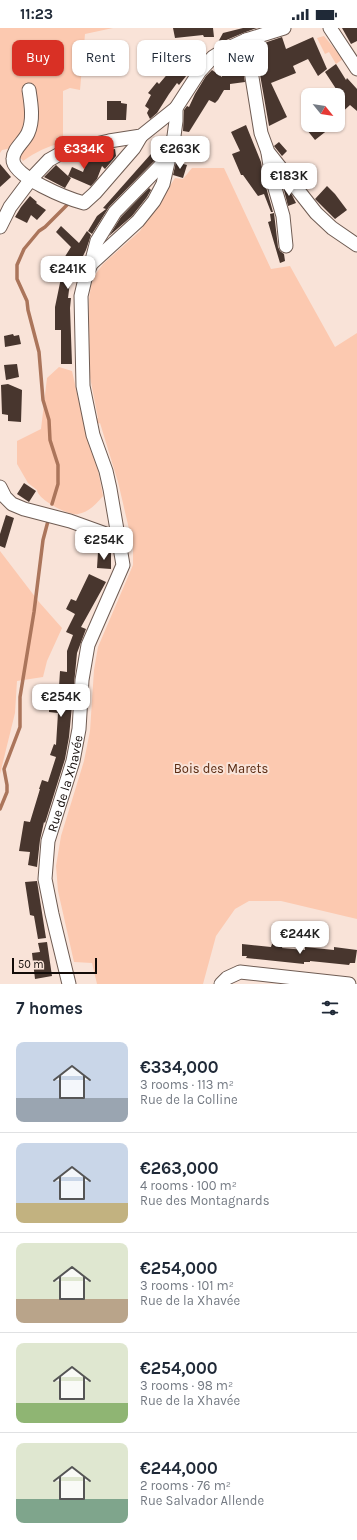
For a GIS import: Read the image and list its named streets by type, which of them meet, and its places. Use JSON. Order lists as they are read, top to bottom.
{
  "streets": {
    "street": ["Rue de la Xhavée"]
  },
  "parks": ["Bois des Marets"],
  "scale_bar": "50 m",
  "north": "bottom right",
  "page": {
    "status": "11:23",
    "chip": [
      "Buy",
      "Rent",
      "Filters",
      "New"
    ],
    "price": [
      "€334K",
      "€263K",
      "€183K",
      "€241K",
      "€254K",
      "€254K",
      "€244K"
    ],
    "scale": "50 m",
    "heading": "7 homes",
    "list": [
      {
        "name": "€334,000",
        "note": "3 rooms · 113 m² · Rue de la Colline"
      },
      {
        "name": "€263,000",
        "note": "4 rooms · 100 m² · Rue des Montagnards"
      },
      {
        "name": "€254,000",
        "note": "3 rooms · 101 m² · Rue de la Xhavée"
      },
      {
        "name": "€254,000",
        "note": "3 rooms · 98 m² · Rue de la Xhavée"
      },
      {
        "name": "€244,000",
        "note": "2 rooms · 76 m² · Rue Salvador Allende"
      }
    ]
  }
}
